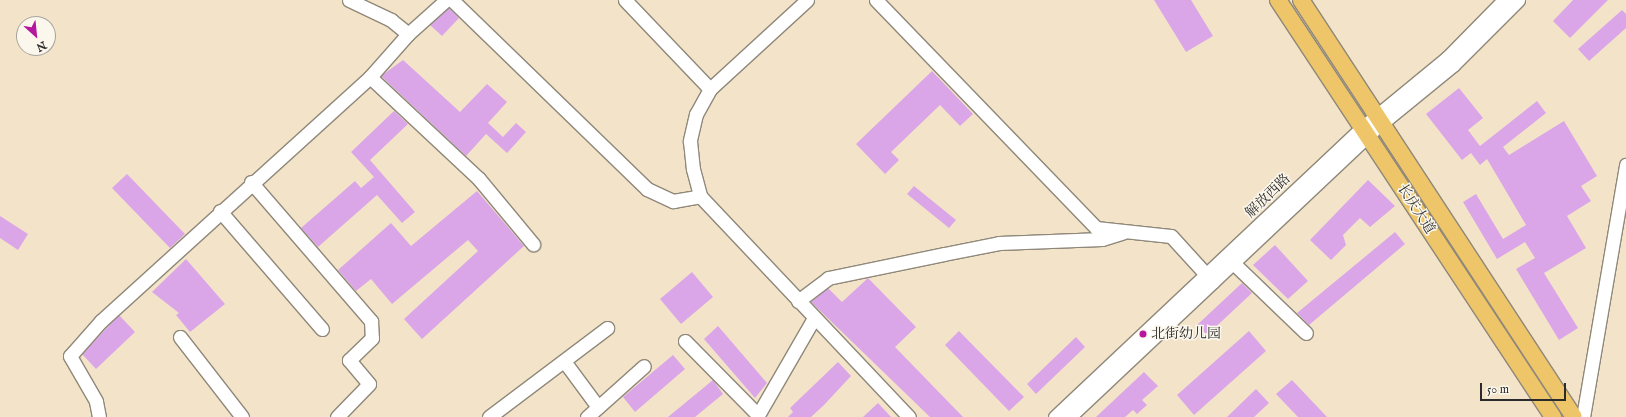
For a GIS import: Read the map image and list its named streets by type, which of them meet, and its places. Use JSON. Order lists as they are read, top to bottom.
{
  "streets": {
    "main road": ["长庆大道"],
    "street": ["解放西路"]
  },
  "crossings": [
    ["解放西路", "长庆大道"]
  ],
  "places": ["北街幼儿园"],
  "scale_bar": "50 m",
  "north": "bottom right"
}
